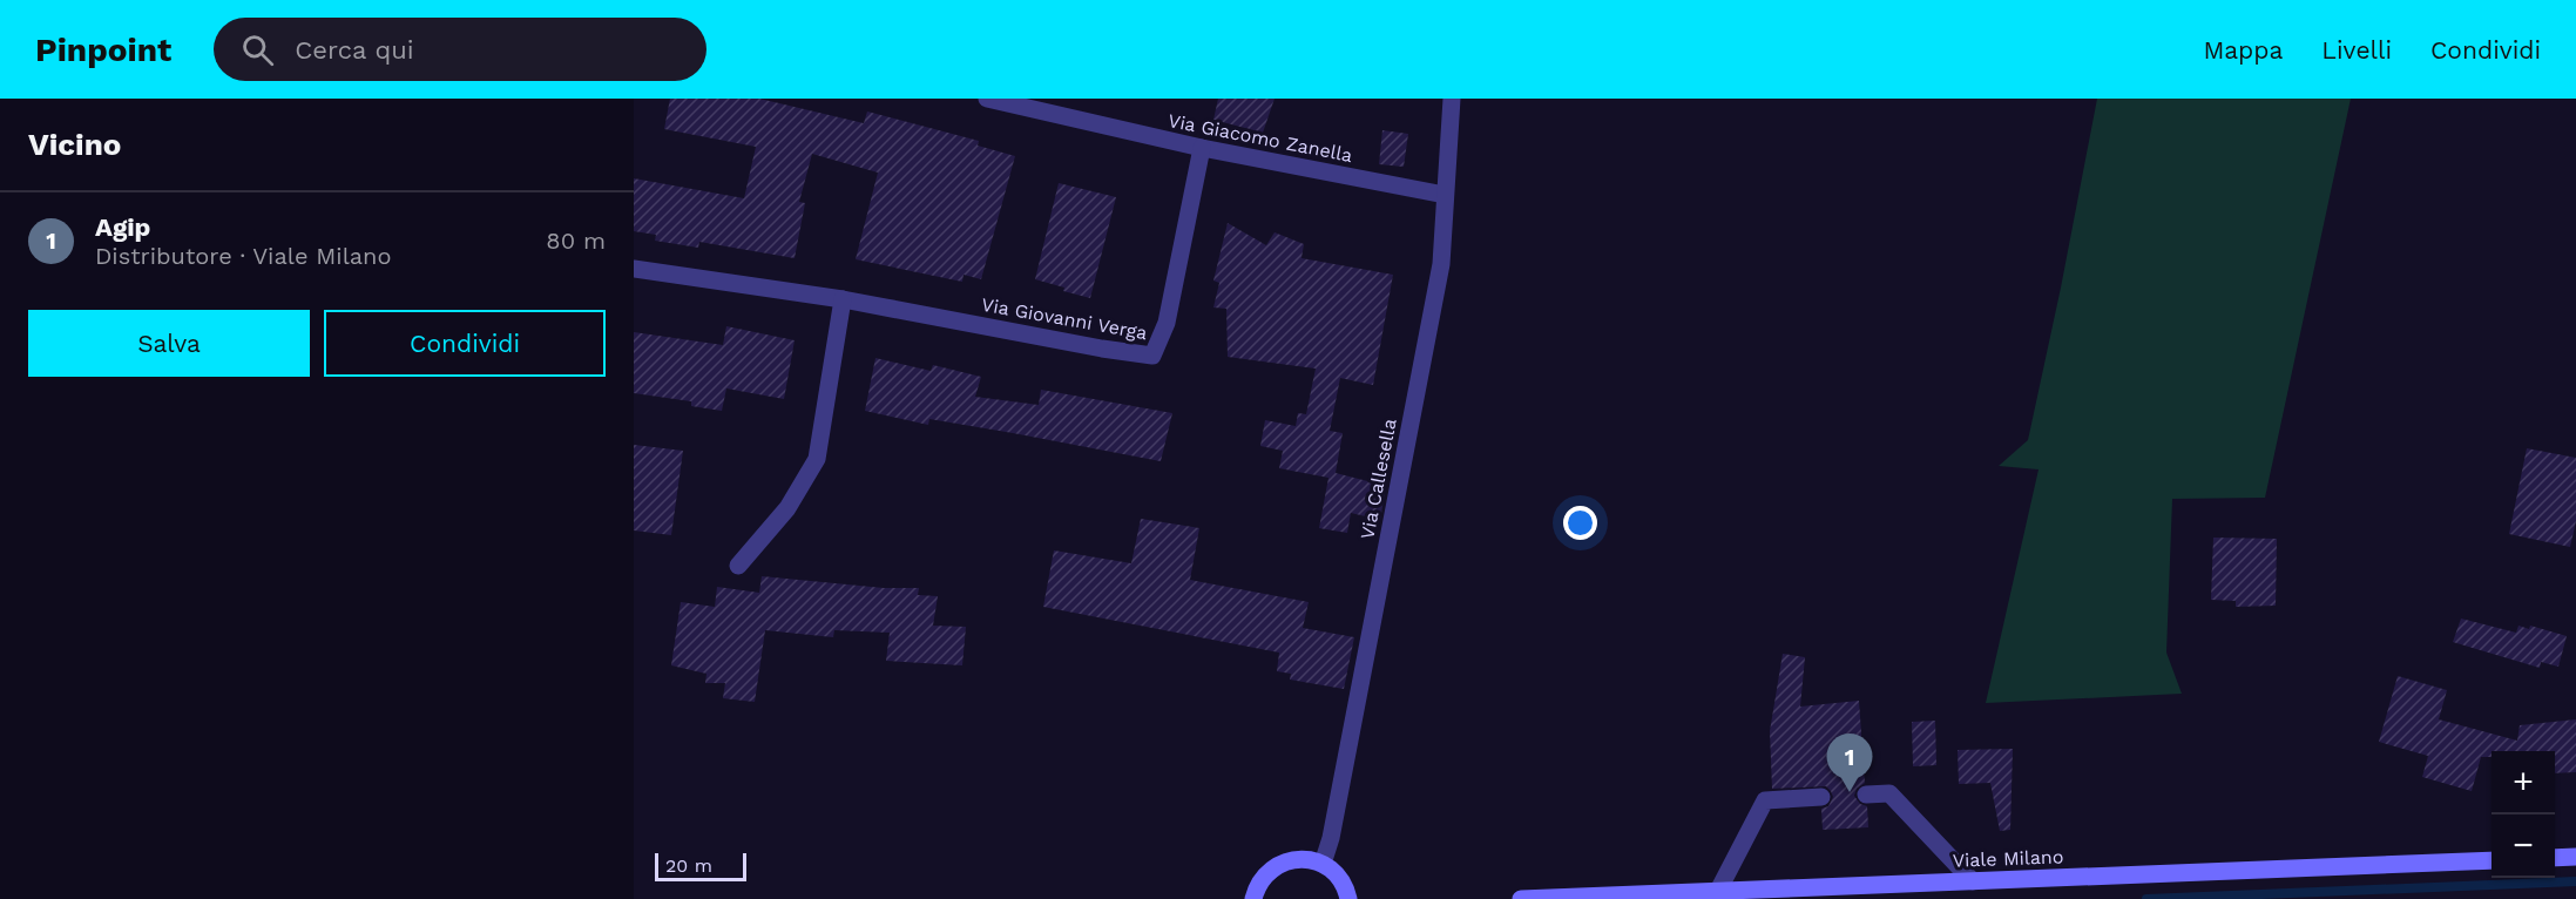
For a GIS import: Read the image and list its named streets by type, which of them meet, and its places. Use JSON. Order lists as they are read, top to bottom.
{
  "streets": {
    "main road": ["Viale Milano"],
    "street": ["Via Giacomo Zanella", "Via Giovanni Verga", "Via Callesella"]
  },
  "crossings": [
    ["Via Giacomo Zanella", "Via Giovanni Verga"],
    ["Via Giacomo Zanella", "Via Callesella"]
  ],
  "scale_bar": "20 m",
  "page": {
    "header": "Pinpoint",
    "search": "Cerca qui",
    "nav": ["Mappa", "Livelli", "Condividi"],
    "heading": "Vicino",
    "list": [
      {
        "mark": "1",
        "name": "Agip",
        "note": "Distributore · Viale Milano",
        "value": "80 m"
      }
    ],
    "buttons": ["Salva", "Condividi"],
    "pins": "1",
    "map_buttons": ["+", "−"],
    "scale": "20 m"
  }
}
